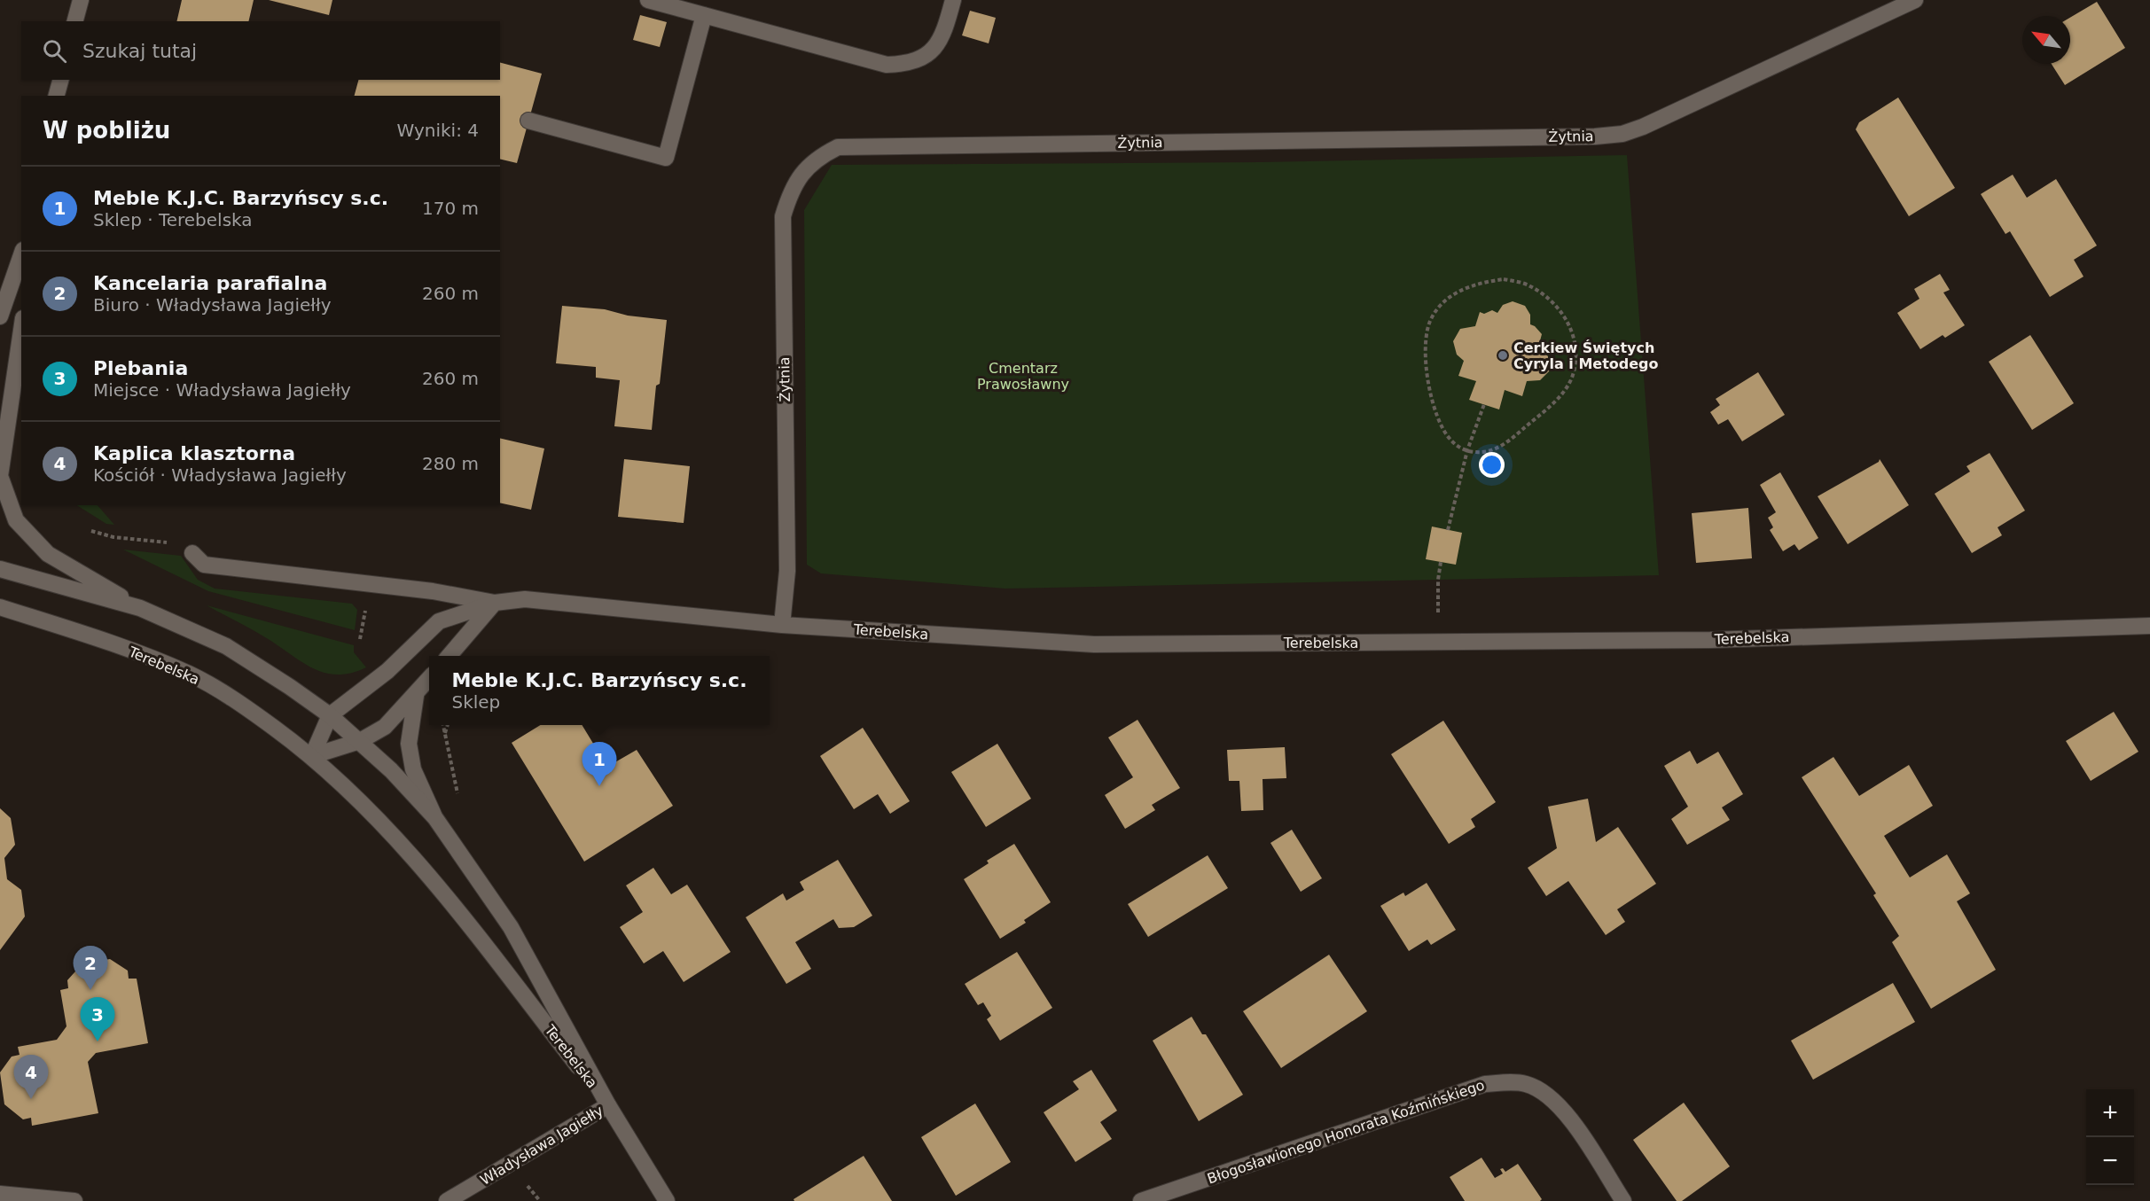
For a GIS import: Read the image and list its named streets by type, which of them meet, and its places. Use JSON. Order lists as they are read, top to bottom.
{
  "streets": {
    "street": [
      "Żytnia",
      "Terebelska",
      "Błogosławionego Honorata Koźmińskiego",
      "Władysława Jagiełły"
    ]
  },
  "crossings": [
    ["Żytnia", "Terebelska"],
    ["Terebelska", "Władysława Jagiełły"]
  ],
  "parks": ["Cmentarz Prawosławny"],
  "places": ["Cerkiew Świętych Cyryla i Metodego"],
  "north": "top left",
  "page": {
    "search": "Szukaj tutaj",
    "heading": ["W pobliżu", "Wyniki: 4"],
    "list": [
      {
        "mark": "1",
        "name": "Meble K.J.C. Barzyńscy s.c.",
        "note": "Sklep · Terebelska",
        "value": "170 m"
      },
      {
        "mark": "2",
        "name": "Kancelaria parafialna",
        "note": "Biuro · Władysława Jagiełły",
        "value": "260 m"
      },
      {
        "mark": "3",
        "name": "Plebania",
        "note": "Miejsce · Władysława Jagiełły",
        "value": "260 m"
      },
      {
        "mark": "4",
        "name": "Kaplica klasztorna",
        "note": "Kościół · Władysława Jagiełły",
        "value": "280 m"
      }
    ],
    "popup": ["Meble K.J.C. Barzyńscy s.c.", "Sklep"],
    "pins": [
      "1",
      "2",
      "3",
      "4"
    ],
    "map_buttons": ["+", "−"]
  }
}
